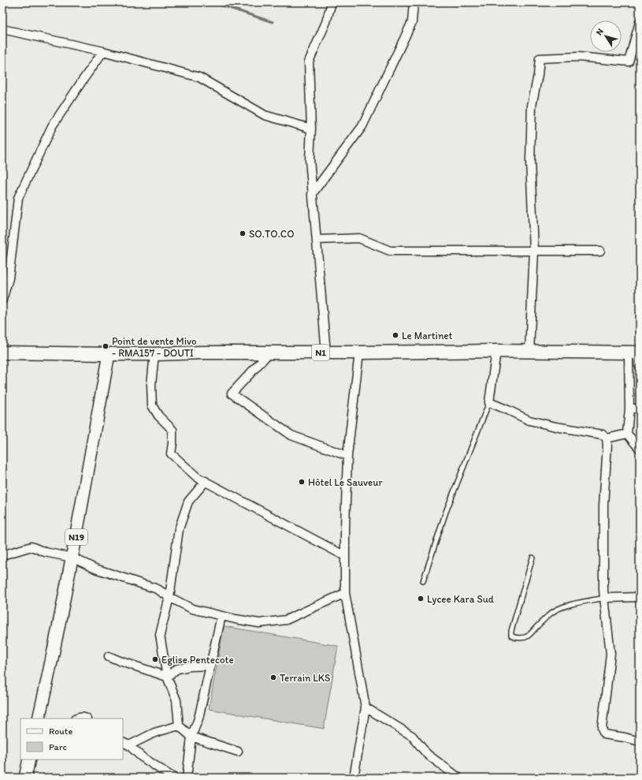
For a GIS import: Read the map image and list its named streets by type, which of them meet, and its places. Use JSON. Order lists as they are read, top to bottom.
{
  "streets": {
    "highway": ["N1"],
    "main road": ["N19"]
  },
  "crossings": [
    ["N1", "N19"]
  ],
  "places": [
    "SO.TO.CO",
    "Le Martinet",
    "Point de vente Mivo - RMA157 - DOUTI",
    "Hôtel Le Sauveur",
    "Lycee Kara Sud",
    "Eglise Pentecote",
    "Terrain LKS"
  ],
  "legend": ["Route", "Parc"],
  "north": "top left"
}
